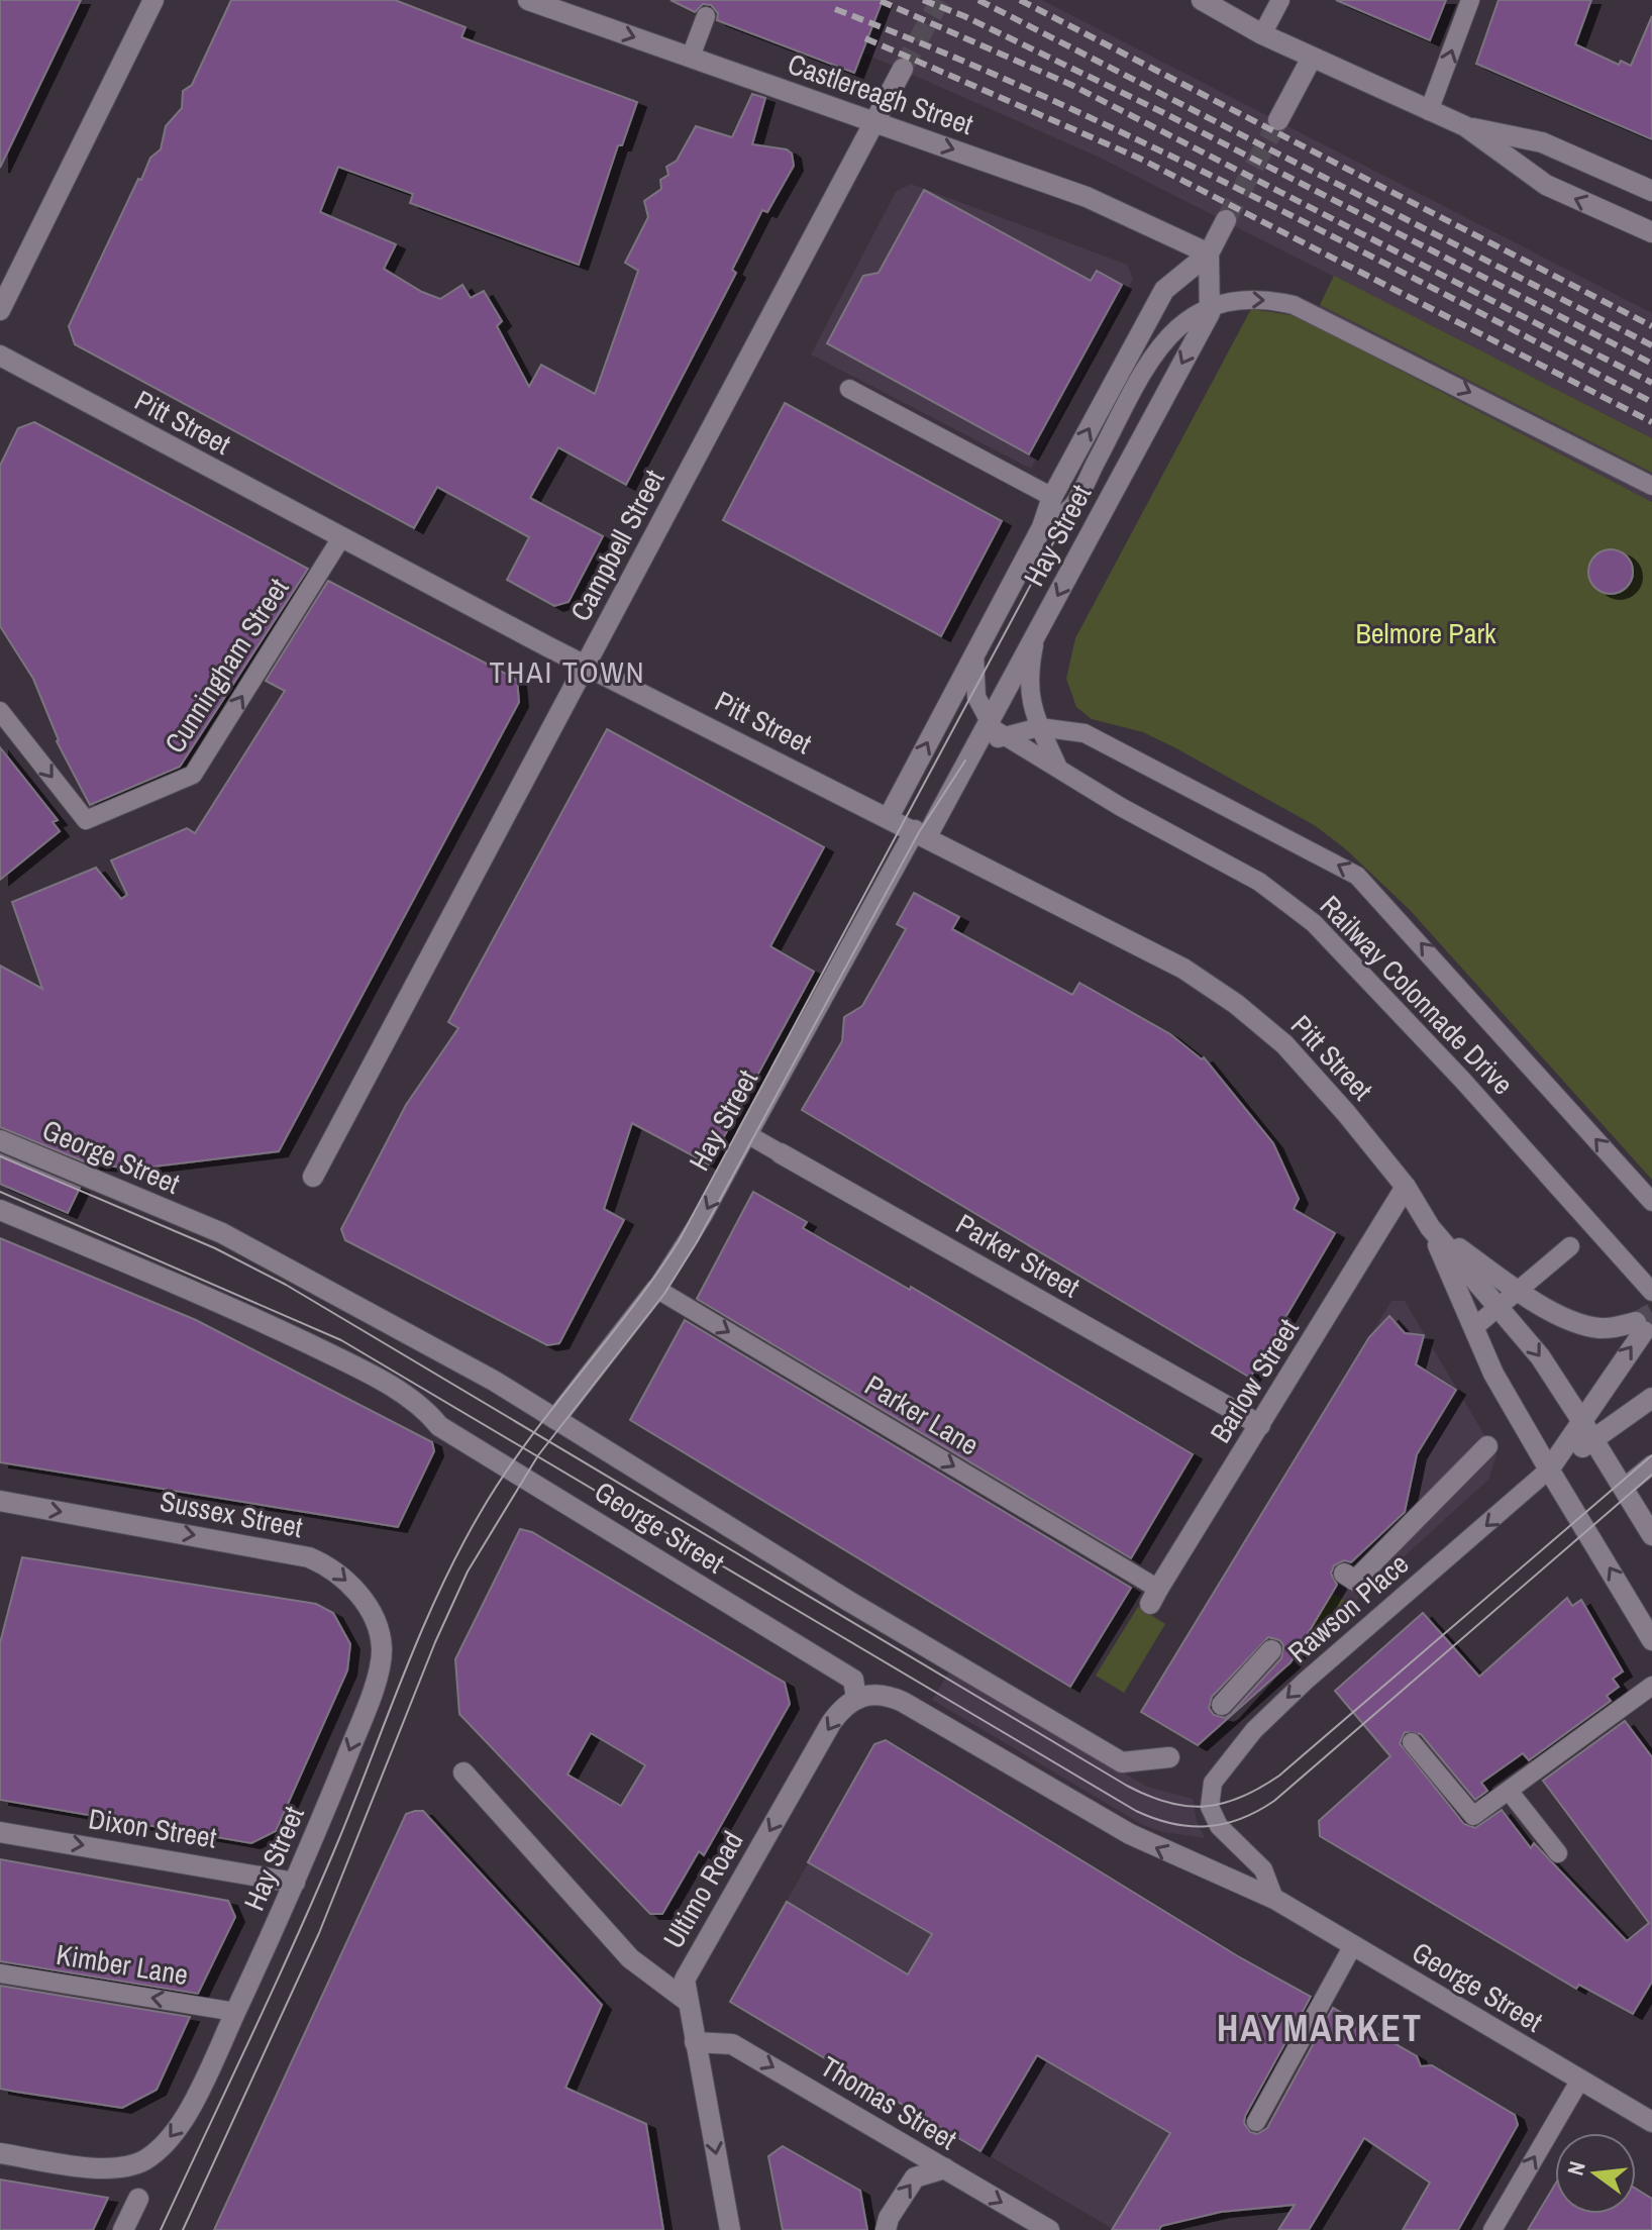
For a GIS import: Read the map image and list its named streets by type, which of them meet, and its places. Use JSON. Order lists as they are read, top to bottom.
{
  "streets": {
    "street": [
      "Castlereagh Street",
      "Pitt Street",
      "Hay Street",
      "Campbell Street",
      "George Street",
      "Parker Street",
      "Barlow Street",
      "Sussex Street",
      "Dixon Street",
      "Ultimo Road",
      "Thomas Street"
    ],
    "lane": [
      "Cunningham Street",
      "Railway Colonnade Drive",
      "Parker Lane",
      "Rawson Place",
      "Kimber Lane"
    ]
  },
  "crossings": [
    ["Castlereagh Street", "Hay Street"],
    ["Castlereagh Street", "Campbell Street"],
    ["Pitt Street", "Hay Street"],
    ["Pitt Street", "Campbell Street"],
    ["Pitt Street", "Cunningham Street"],
    ["Pitt Street", "Barlow Street"],
    ["Pitt Street", "Rawson Place"],
    ["Hay Street", "Railway Colonnade Drive"],
    ["Hay Street", "George Street"],
    ["Hay Street", "Parker Street"],
    ["Hay Street", "Parker Lane"],
    ["Hay Street", "Sussex Street"],
    ["Hay Street", "Dixon Street"],
    ["Hay Street", "Kimber Lane"],
    ["George Street", "Rawson Place"],
    ["George Street", "Ultimo Road"],
    ["Parker Street", "Barlow Street"],
    ["Barlow Street", "Parker Lane"],
    ["Ultimo Road", "Thomas Street"]
  ],
  "one_way": [
    "Castlereagh Street",
    "Parker Lane",
    "Sussex Street",
    "Rawson Place",
    "Dixon Street",
    "Ultimo Road",
    "Kimber Lane",
    "Thomas Street"
  ],
  "districts": ["THAI TOWN", "HAYMARKET"],
  "parks": ["Belmore Park"],
  "north": "left"
}
